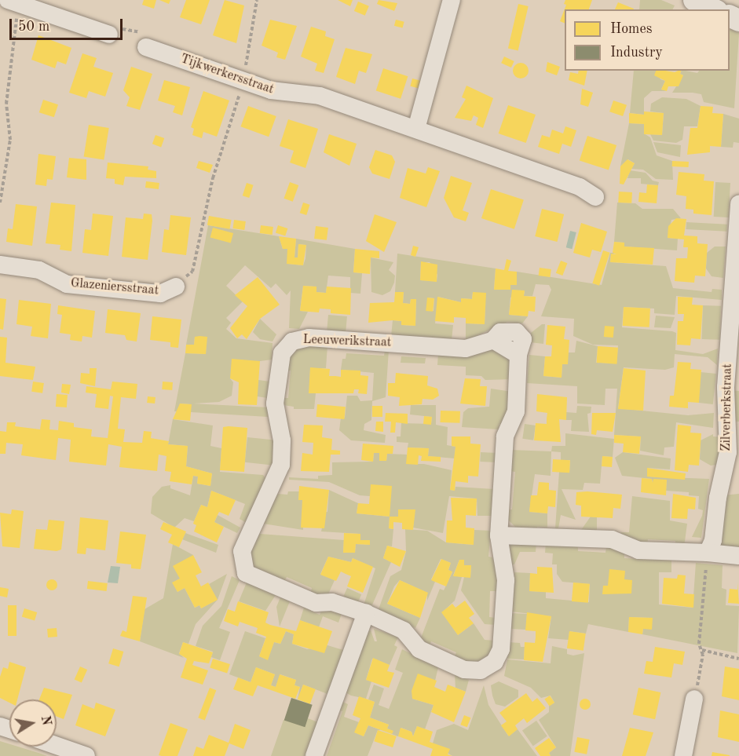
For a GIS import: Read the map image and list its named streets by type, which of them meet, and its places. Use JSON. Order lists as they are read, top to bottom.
{
  "streets": {
    "street": [
      "Tijkwerkersstraat",
      "Glazeniersstraat",
      "Leeuwerikstraat",
      "Zilverberkstraat"
    ]
  },
  "legend": ["Homes", "Industry"],
  "scale_bar": "50 m",
  "north": "right"
}
